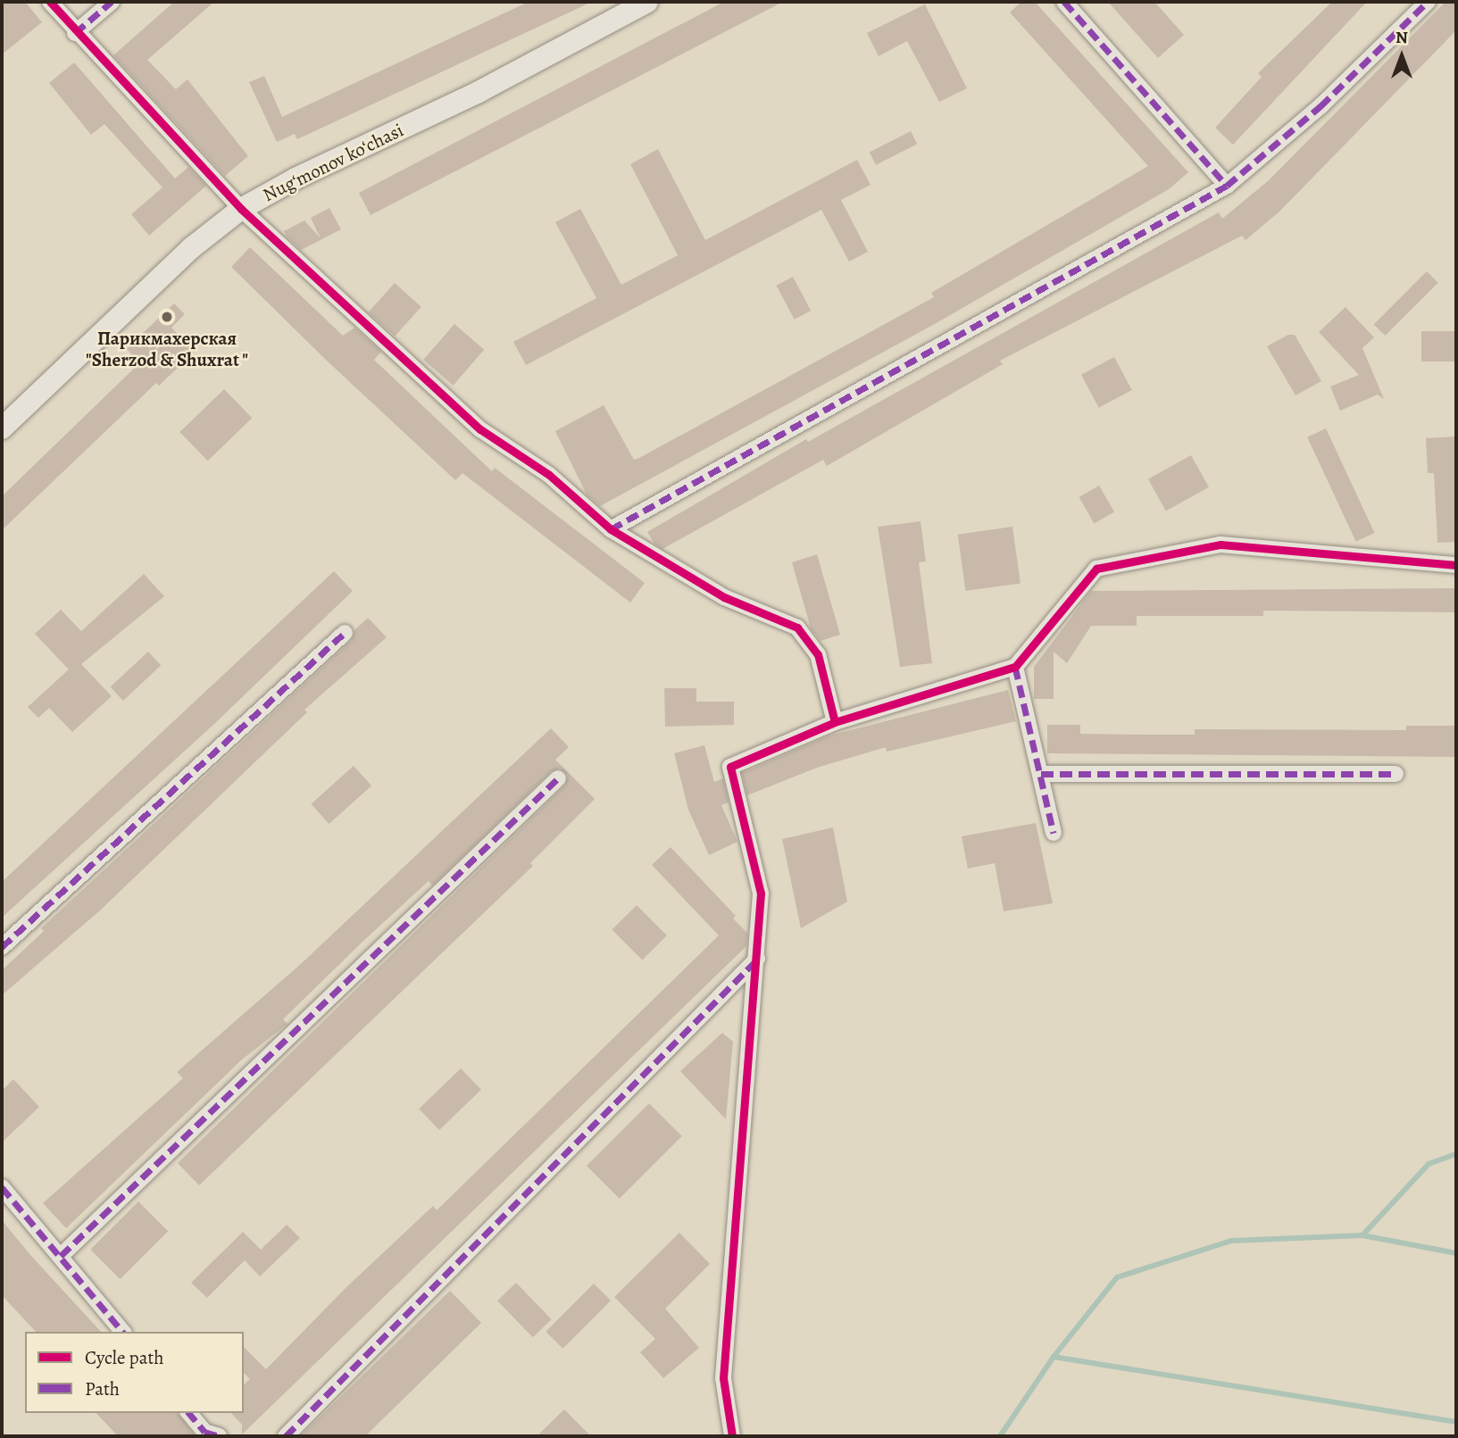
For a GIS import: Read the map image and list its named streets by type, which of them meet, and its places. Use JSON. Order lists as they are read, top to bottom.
{
  "streets": {
    "main road": ["Nugʻmonov koʻchasi"]
  },
  "places": ["Парикмахерская \"Sherzod & Shuxrat \""],
  "legend": ["Cycle path", "Path"],
  "north": "top"
}
